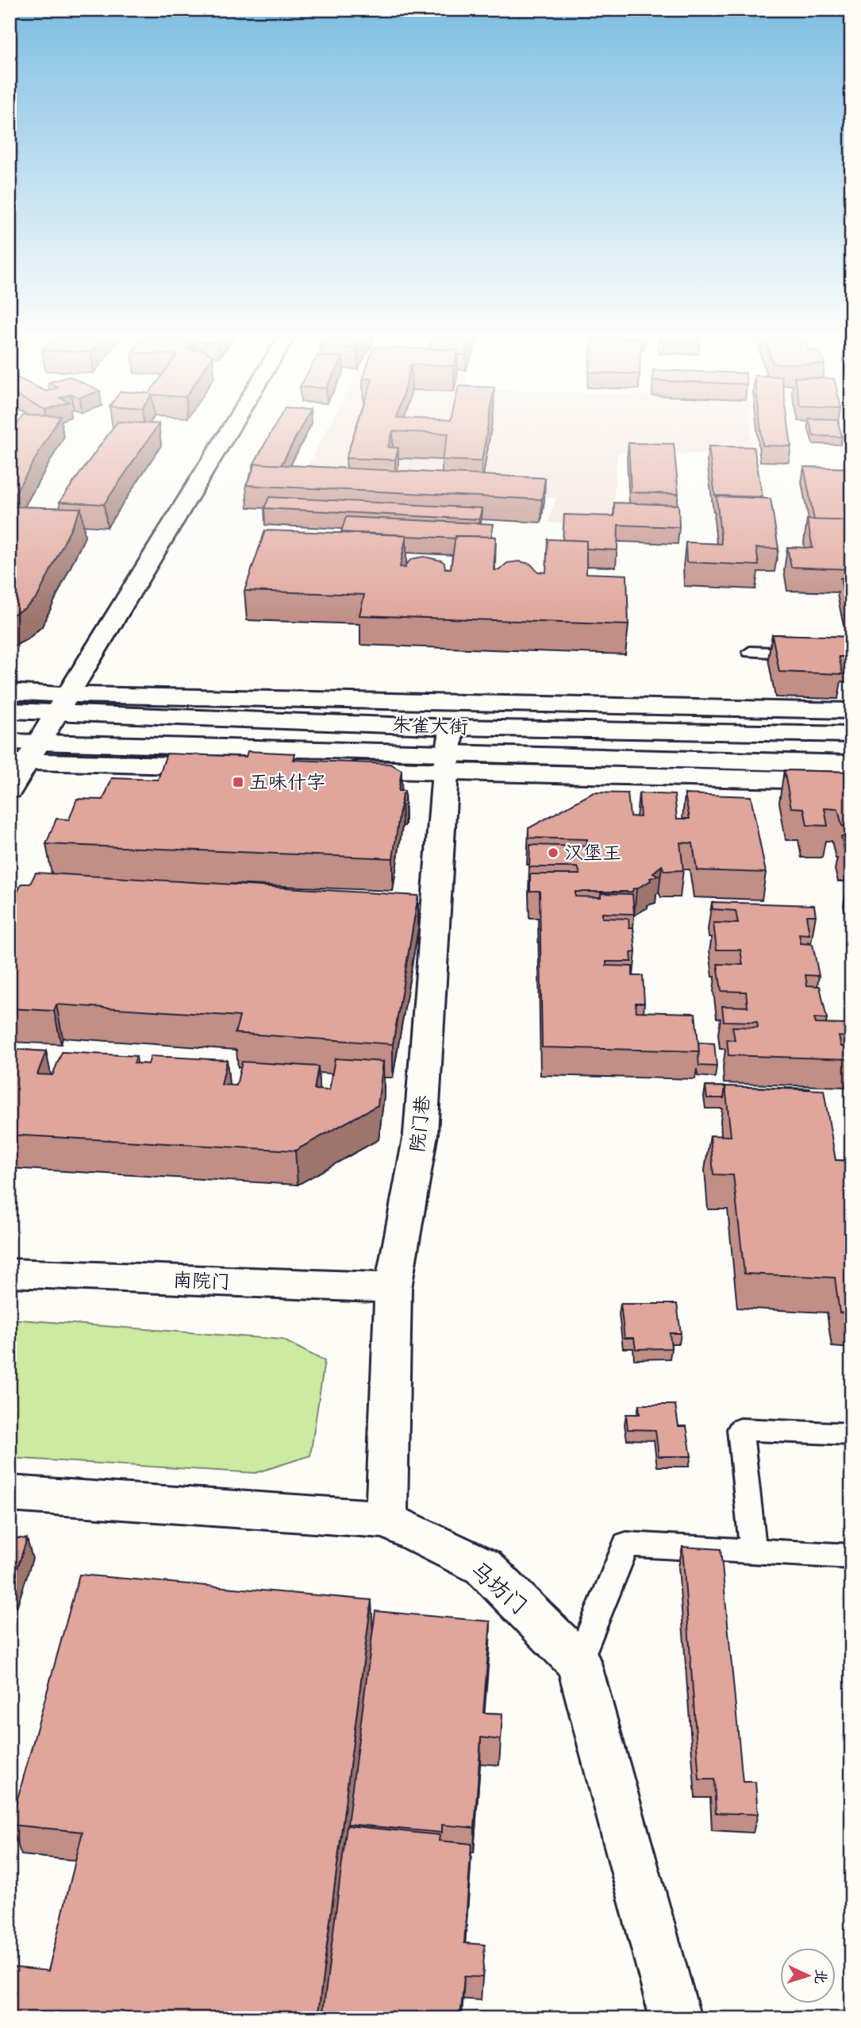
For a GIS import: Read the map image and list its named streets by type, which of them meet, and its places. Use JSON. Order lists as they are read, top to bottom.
{
  "streets": {
    "street": [
      "朱雀大街",
      "院门巷",
      "南院门",
      "马坊门"
    ]
  },
  "crossings": [
    ["朱雀大街", "院门巷"],
    ["院门巷", "南院门"],
    ["院门巷", "马坊门"]
  ],
  "places": {
    "transit": ["五味什字"],
    "other": ["汉堡王"]
  },
  "north": "right"
}
